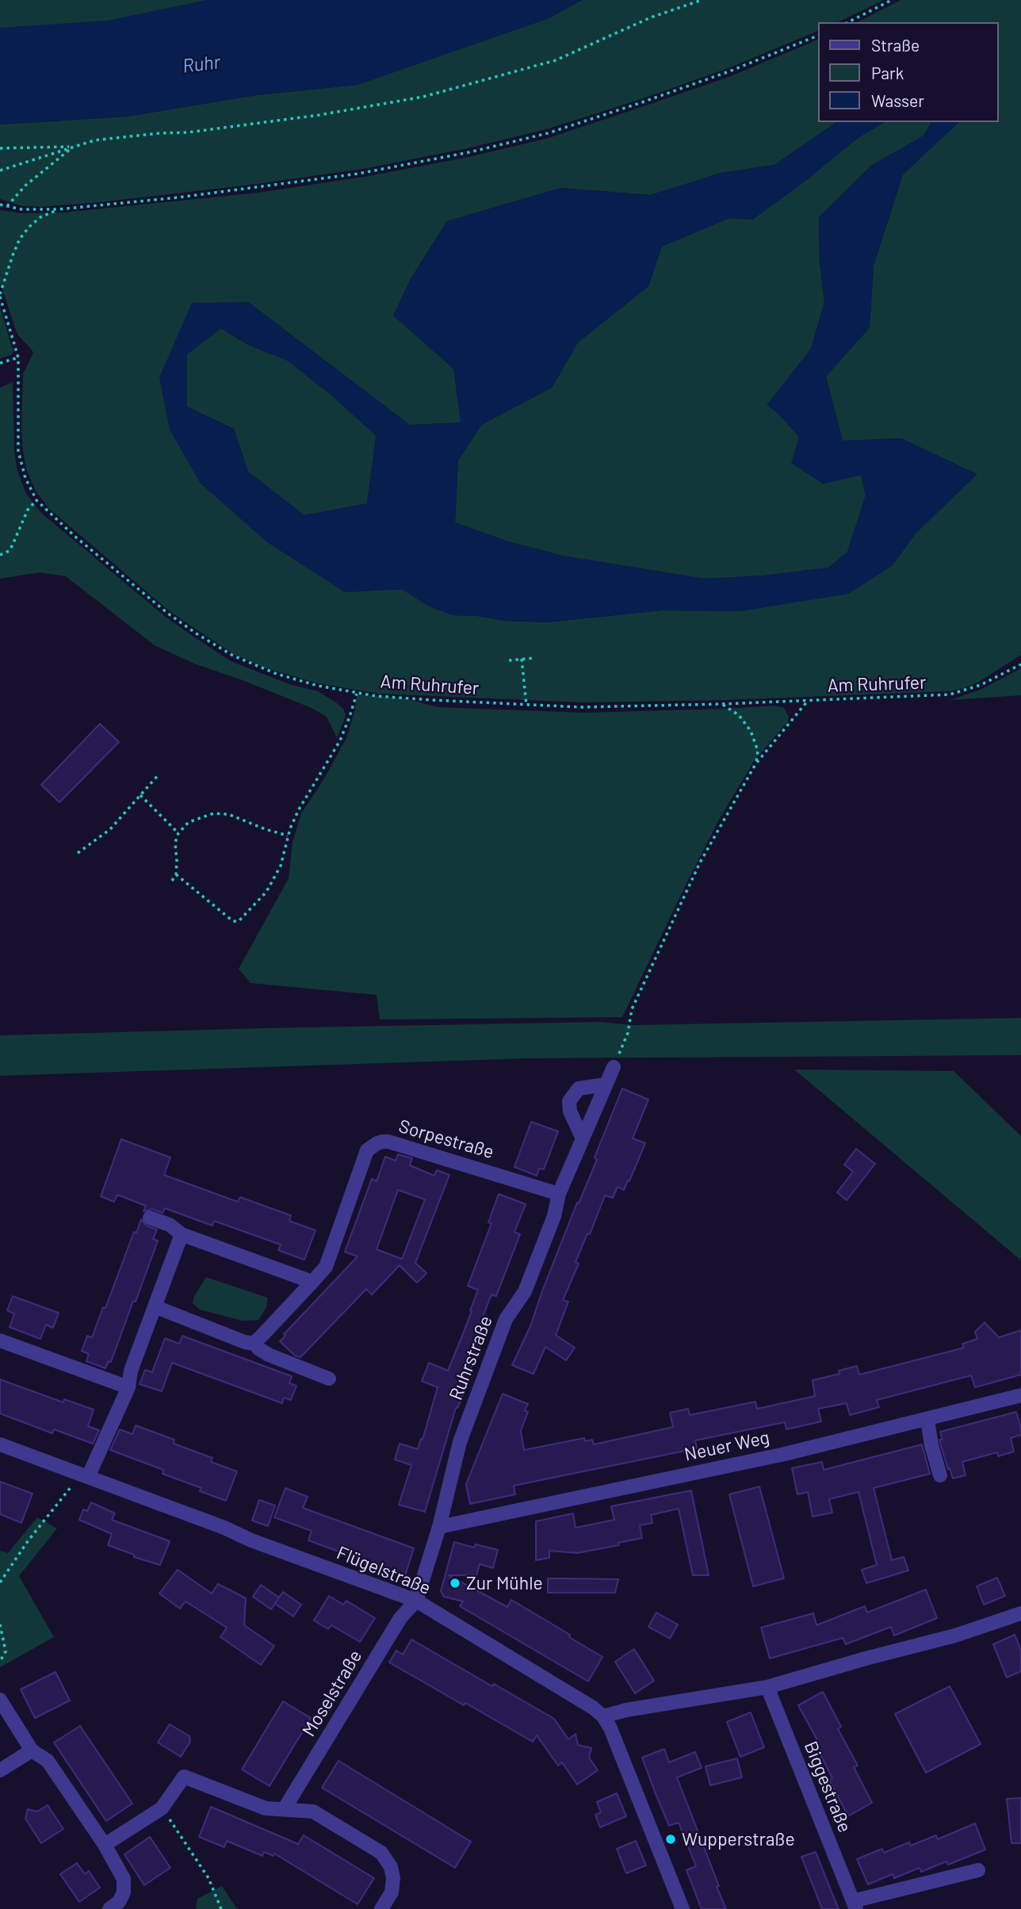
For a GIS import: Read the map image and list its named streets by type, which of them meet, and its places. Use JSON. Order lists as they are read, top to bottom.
{
  "streets": {
    "street": [
      "Sorpestraße",
      "Ruhrstraße",
      "Neuer Weg",
      "Flügelstraße",
      "Moselstraße",
      "Biggestraße"
    ],
    "path": ["Am Ruhrufer"]
  },
  "crossings": [
    ["Sorpestraße", "Ruhrstraße"],
    ["Ruhrstraße", "Neuer Weg"],
    ["Ruhrstraße", "Flügelstraße"],
    ["Ruhrstraße", "Moselstraße"],
    ["Flügelstraße", "Moselstraße"]
  ],
  "water": ["Ruhr"],
  "places": ["Zur Mühle", "Wupperstraße"],
  "legend": ["Straße", "Park", "Wasser"]
}
